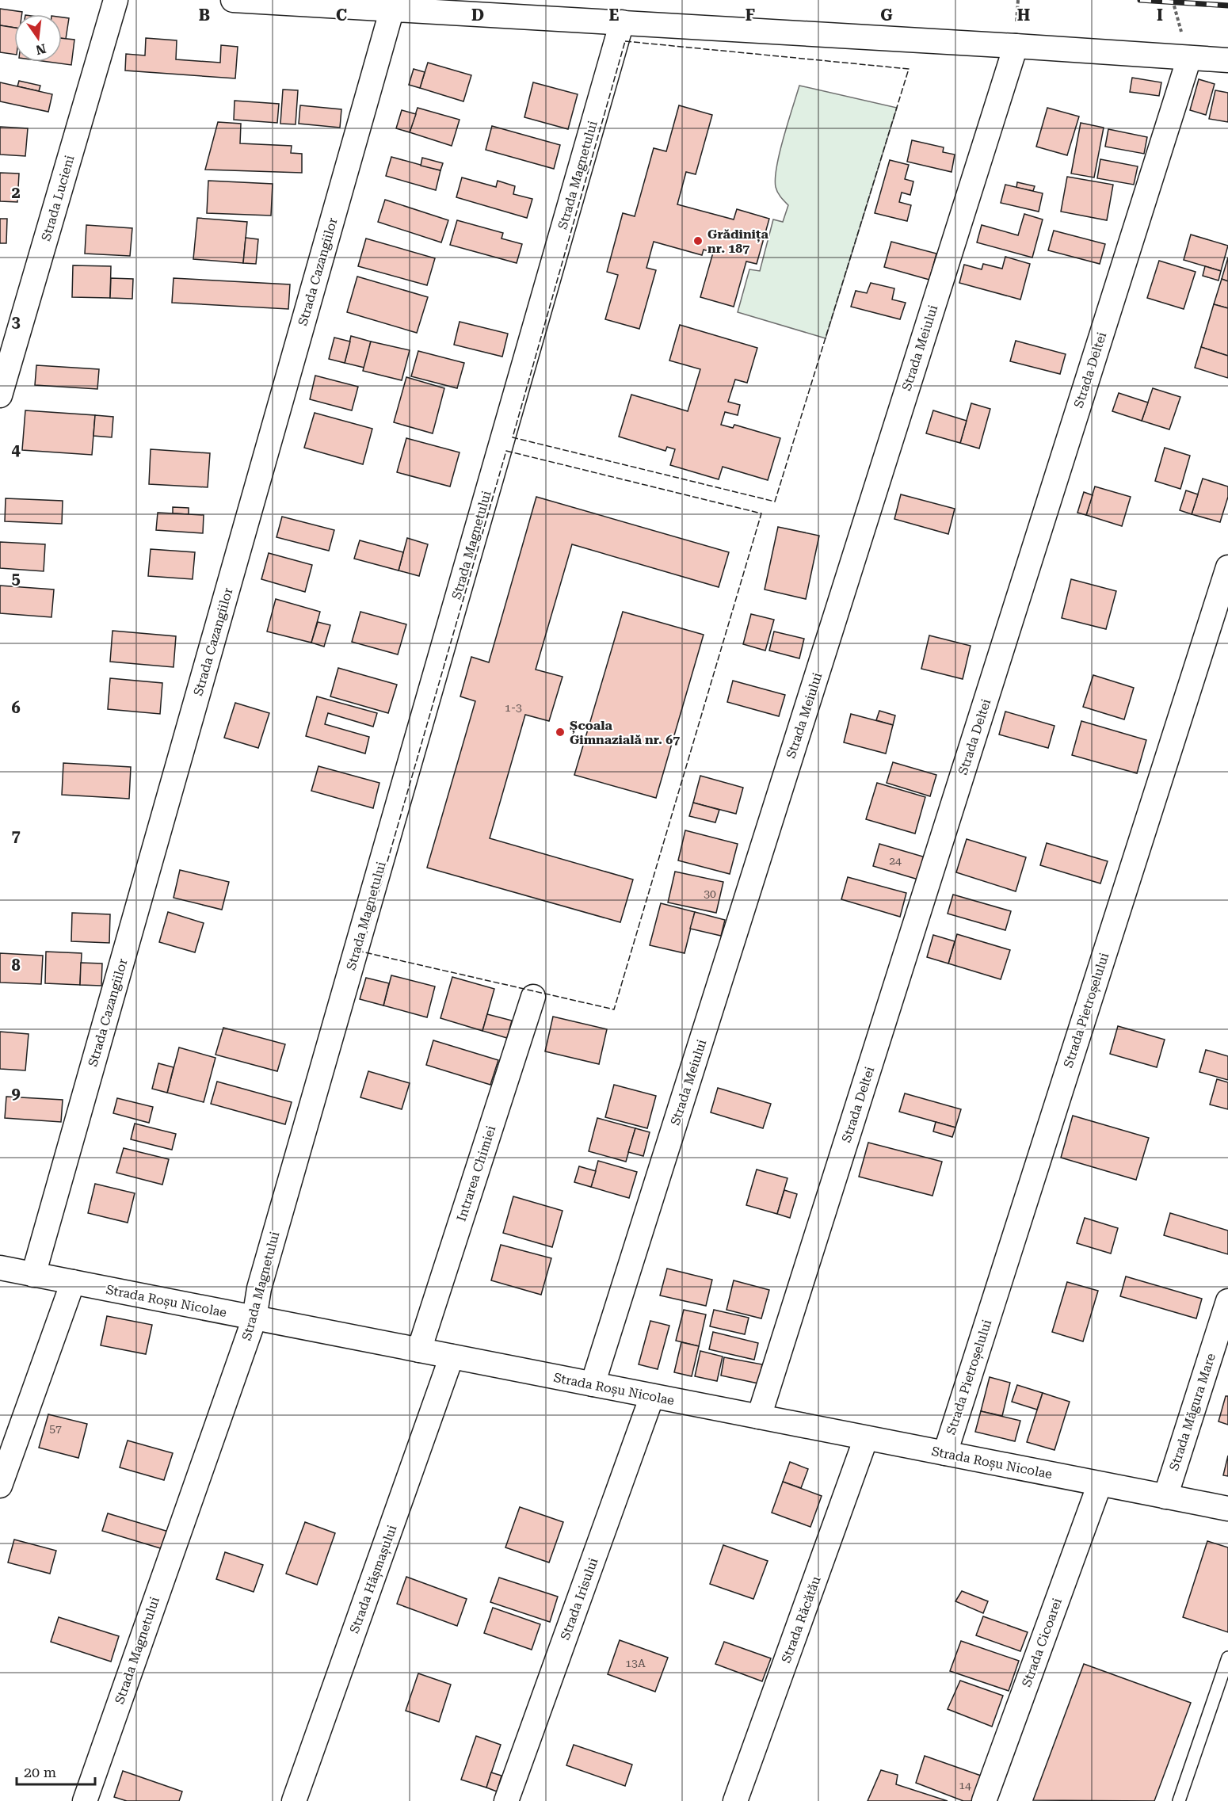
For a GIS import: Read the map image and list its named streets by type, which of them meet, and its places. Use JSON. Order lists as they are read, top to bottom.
{
  "streets": {
    "street": [
      "Strada Magnetului",
      "Strada Lucieni",
      "Strada Cazangiilor",
      "Strada Meiului",
      "Strada Deltei",
      "Strada Pietroșelului",
      "Intrarea Chimiei",
      "Strada Roșu Nicolae",
      "Strada Măgura Mare",
      "Strada Hășmașului",
      "Strada Irisului",
      "Strada Răcătău",
      "Strada Cicoarei"
    ]
  },
  "crossings": [
    ["Strada Magnetului", "Strada Roșu Nicolae"],
    ["Strada Cazangiilor", "Strada Roșu Nicolae"],
    ["Strada Meiului", "Strada Roșu Nicolae"],
    ["Strada Deltei", "Strada Roșu Nicolae"],
    ["Strada Pietroșelului", "Strada Roșu Nicolae"],
    ["Intrarea Chimiei", "Strada Roșu Nicolae"],
    ["Strada Roșu Nicolae", "Strada Măgura Mare"],
    ["Strada Roșu Nicolae", "Strada Hășmașului"],
    ["Strada Roșu Nicolae", "Strada Irisului"],
    ["Strada Roșu Nicolae", "Strada Răcătău"],
    ["Strada Roșu Nicolae", "Strada Cicoarei"]
  ],
  "places": ["Grădinița nr. 187", "Școala Gimnazială nr. 67"],
  "house_numbers": [
    "1-3",
    "24",
    "30",
    "57",
    "13A",
    "14"
  ],
  "scale_bar": "20 m",
  "north": "bottom",
  "grid": {
    "columns": [
      "B",
      "C",
      "D",
      "E",
      "F",
      "G",
      "H",
      "I"
    ],
    "rows": [
      "2",
      "3",
      "4",
      "5",
      "6",
      "7",
      "8",
      "9"
    ]
  }
}
